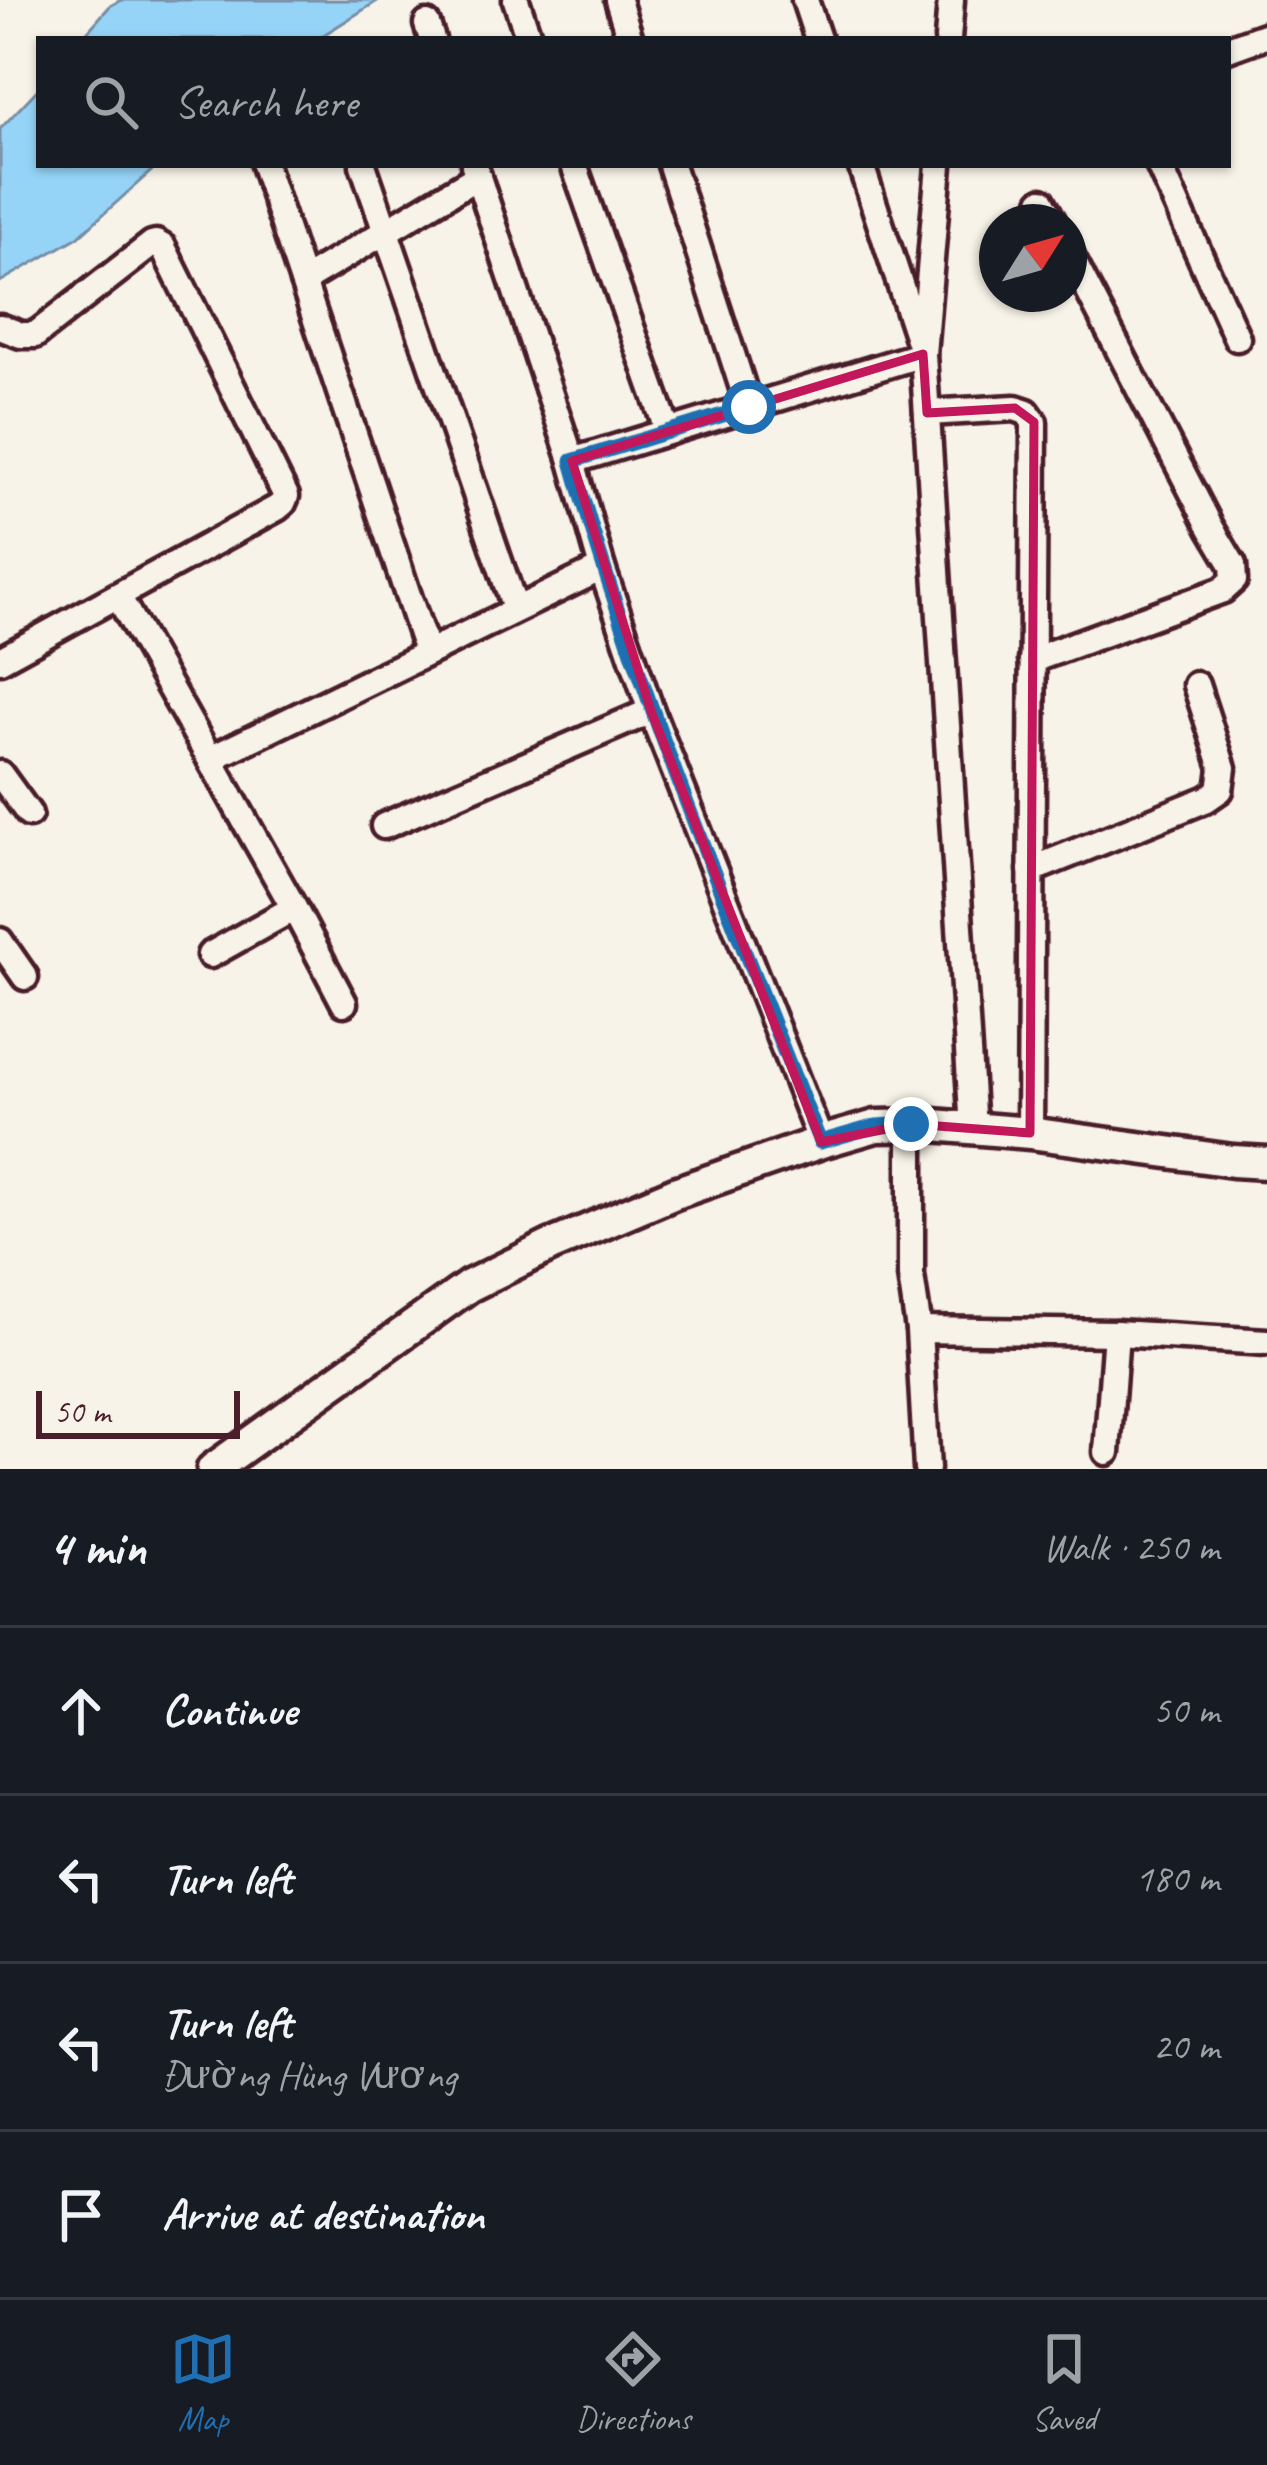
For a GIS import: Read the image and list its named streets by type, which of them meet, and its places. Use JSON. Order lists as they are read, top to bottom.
{
  "scale_bar": "50 m",
  "north": "top right",
  "page": {
    "search": "Search here",
    "scale": "50 m",
    "heading": ["4 min", "Walk · 250 m"],
    "list": [
      ["Continue", "50 m"],
      ["Turn left", "180 m"],
      ["Turn left", "Đường Hùng Vương", "20 m"],
      "Arrive at destination"
    ],
    "nav": ["Map", "Directions", "Saved"]
  }
}
